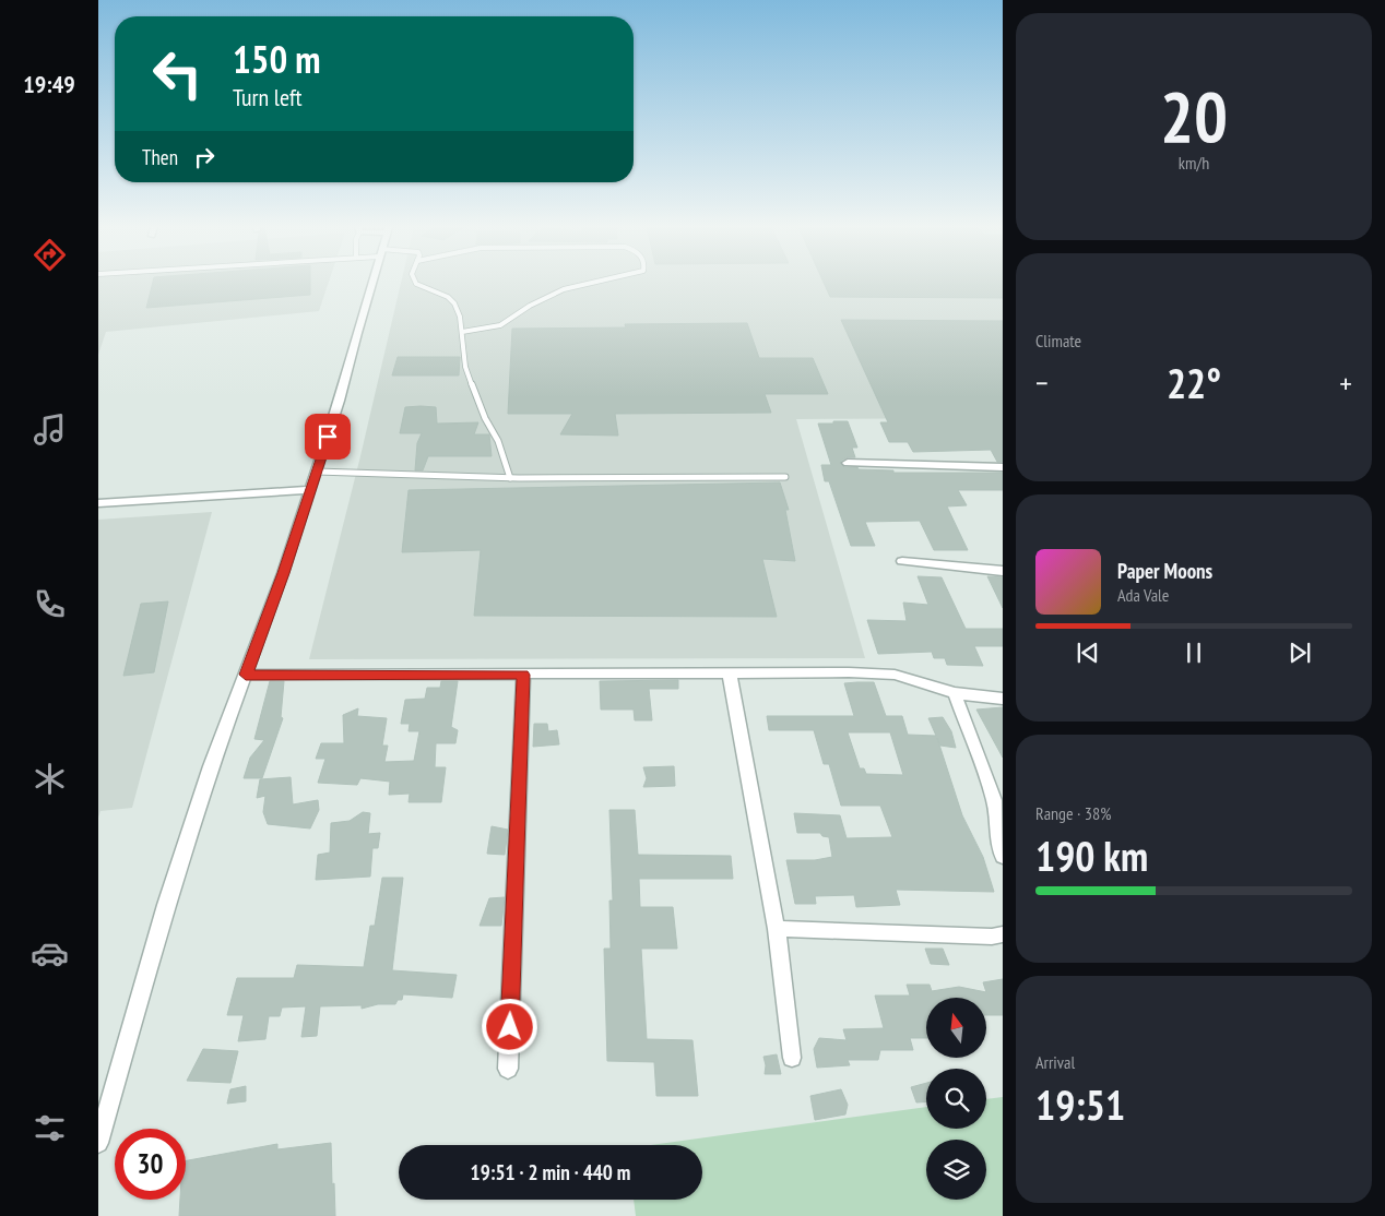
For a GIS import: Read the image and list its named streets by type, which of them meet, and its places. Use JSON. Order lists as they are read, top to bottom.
{
  "north": "top",
  "page": {
    "tabs": "19:49",
    "tile": [
      ["20", "km/h"],
      "Climate",
      ["Range · 38%", "190 km"],
      ["Arrival", "19:51"]
    ],
    "turn": ["150 m", "Turn left"],
    "then": "Then",
    "heat": ["−", "22°", "+"],
    "song": ["Paper Moons", "Ada Vale"],
    "limit": "30",
    "trip": "19:51 · 2 min · 440 m"
  }
}
